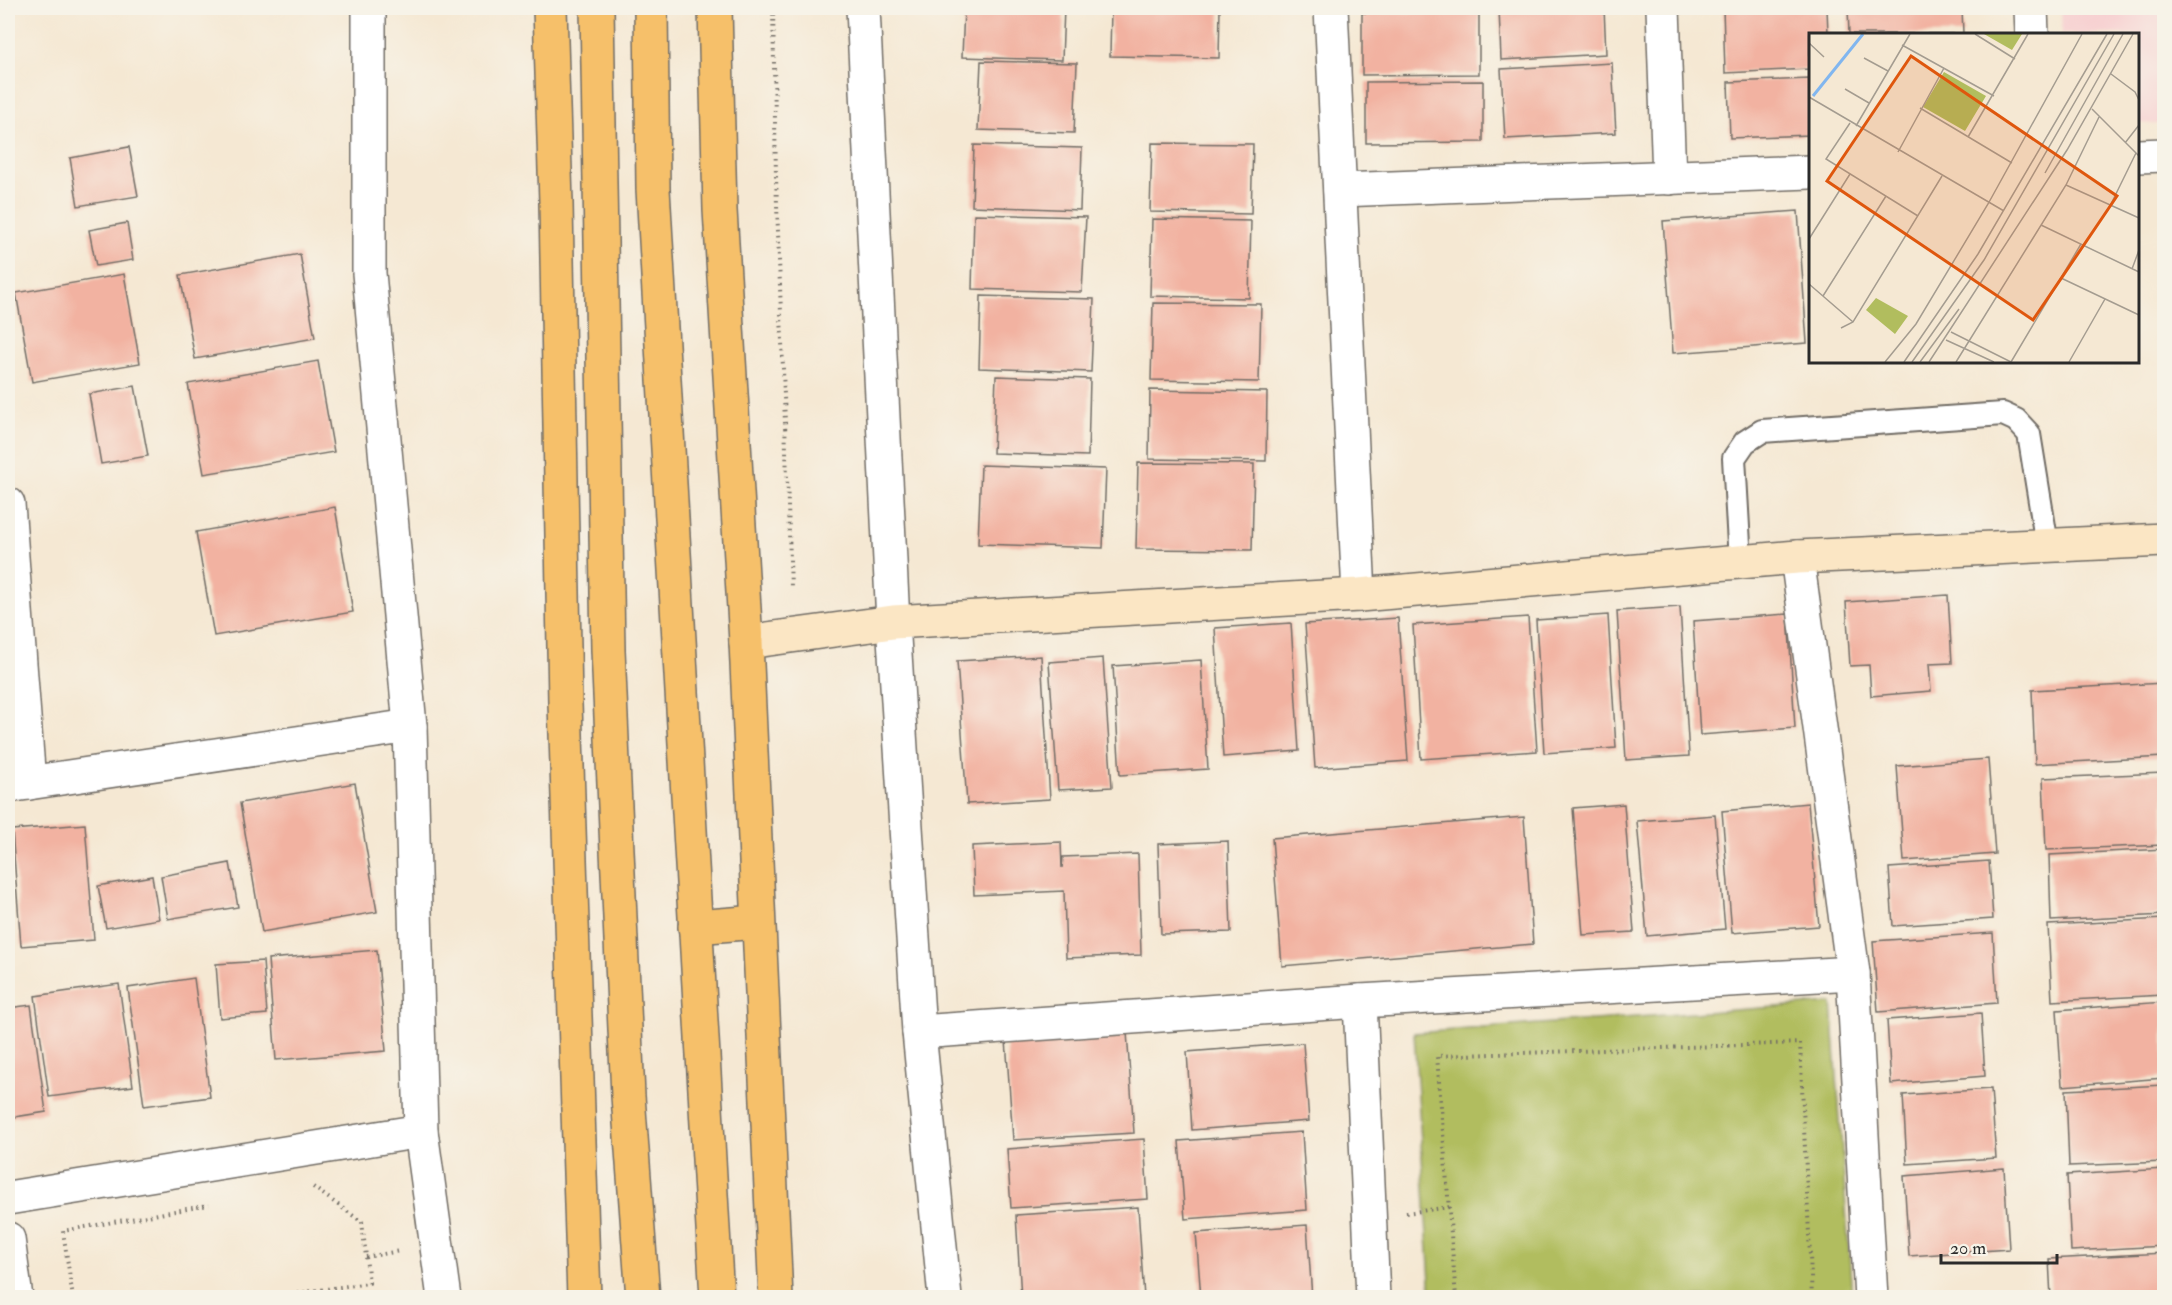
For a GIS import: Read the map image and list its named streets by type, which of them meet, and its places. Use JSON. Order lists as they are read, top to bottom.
{
  "scale_bar": "20 m"
}
